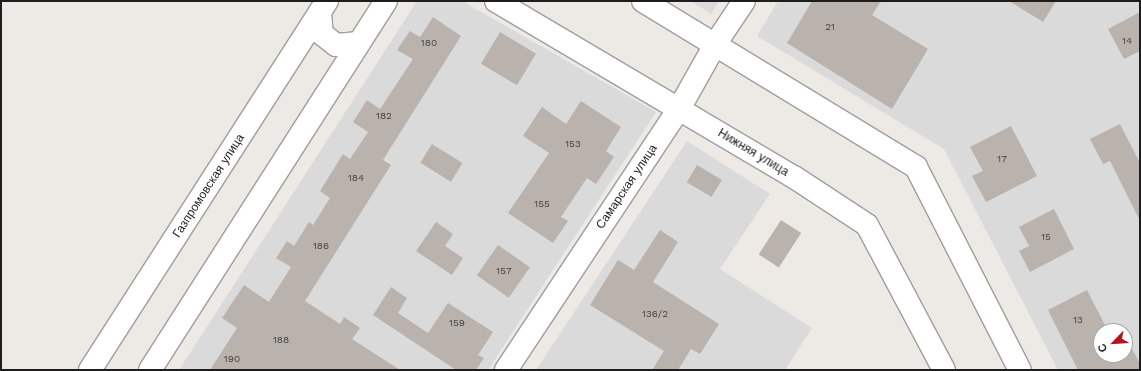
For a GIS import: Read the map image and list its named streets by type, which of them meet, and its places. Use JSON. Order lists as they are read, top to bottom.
{
  "streets": {
    "street": ["Нижняя улица", "Газпромовская улица", "Самарская улица"]
  },
  "crossings": [
    ["Нижняя улица", "Самарская улица"]
  ],
  "house_numbers": [
    "21",
    "14",
    "180",
    "182",
    "153",
    "17",
    "184",
    "155",
    "15",
    "186",
    "157",
    "136/2",
    "13",
    "159",
    "188",
    "190"
  ],
  "north": "bottom left"
}
